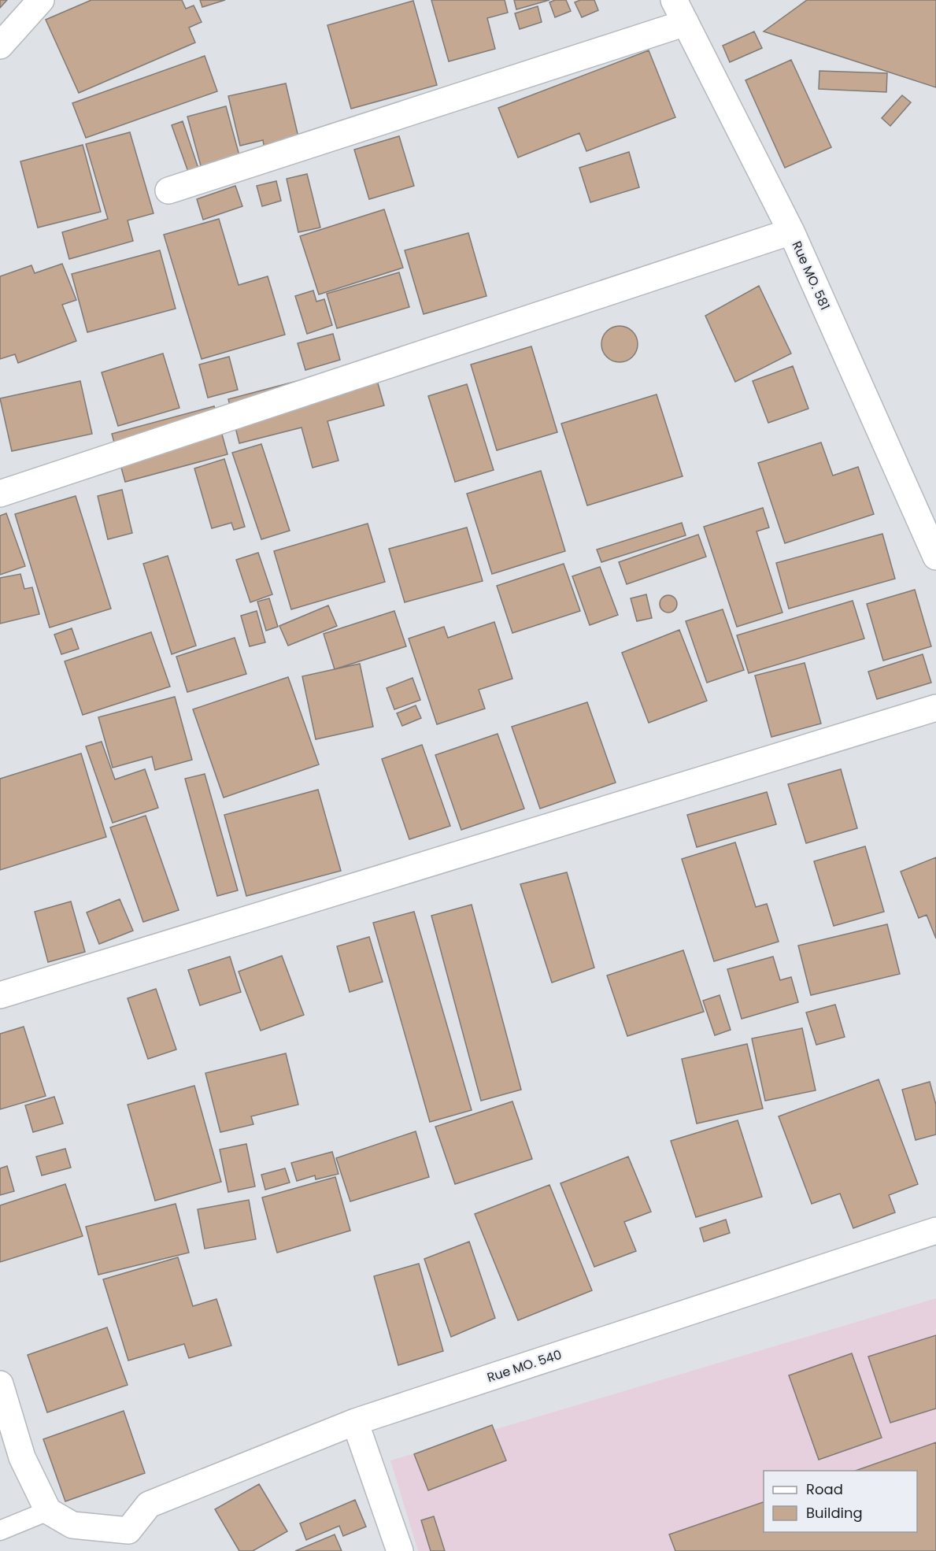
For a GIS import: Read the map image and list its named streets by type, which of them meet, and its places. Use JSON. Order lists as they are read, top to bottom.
{
  "streets": {
    "street": ["Rue MO. 581", "Rue MO. 540"]
  },
  "legend": ["Road", "Building"]
}
